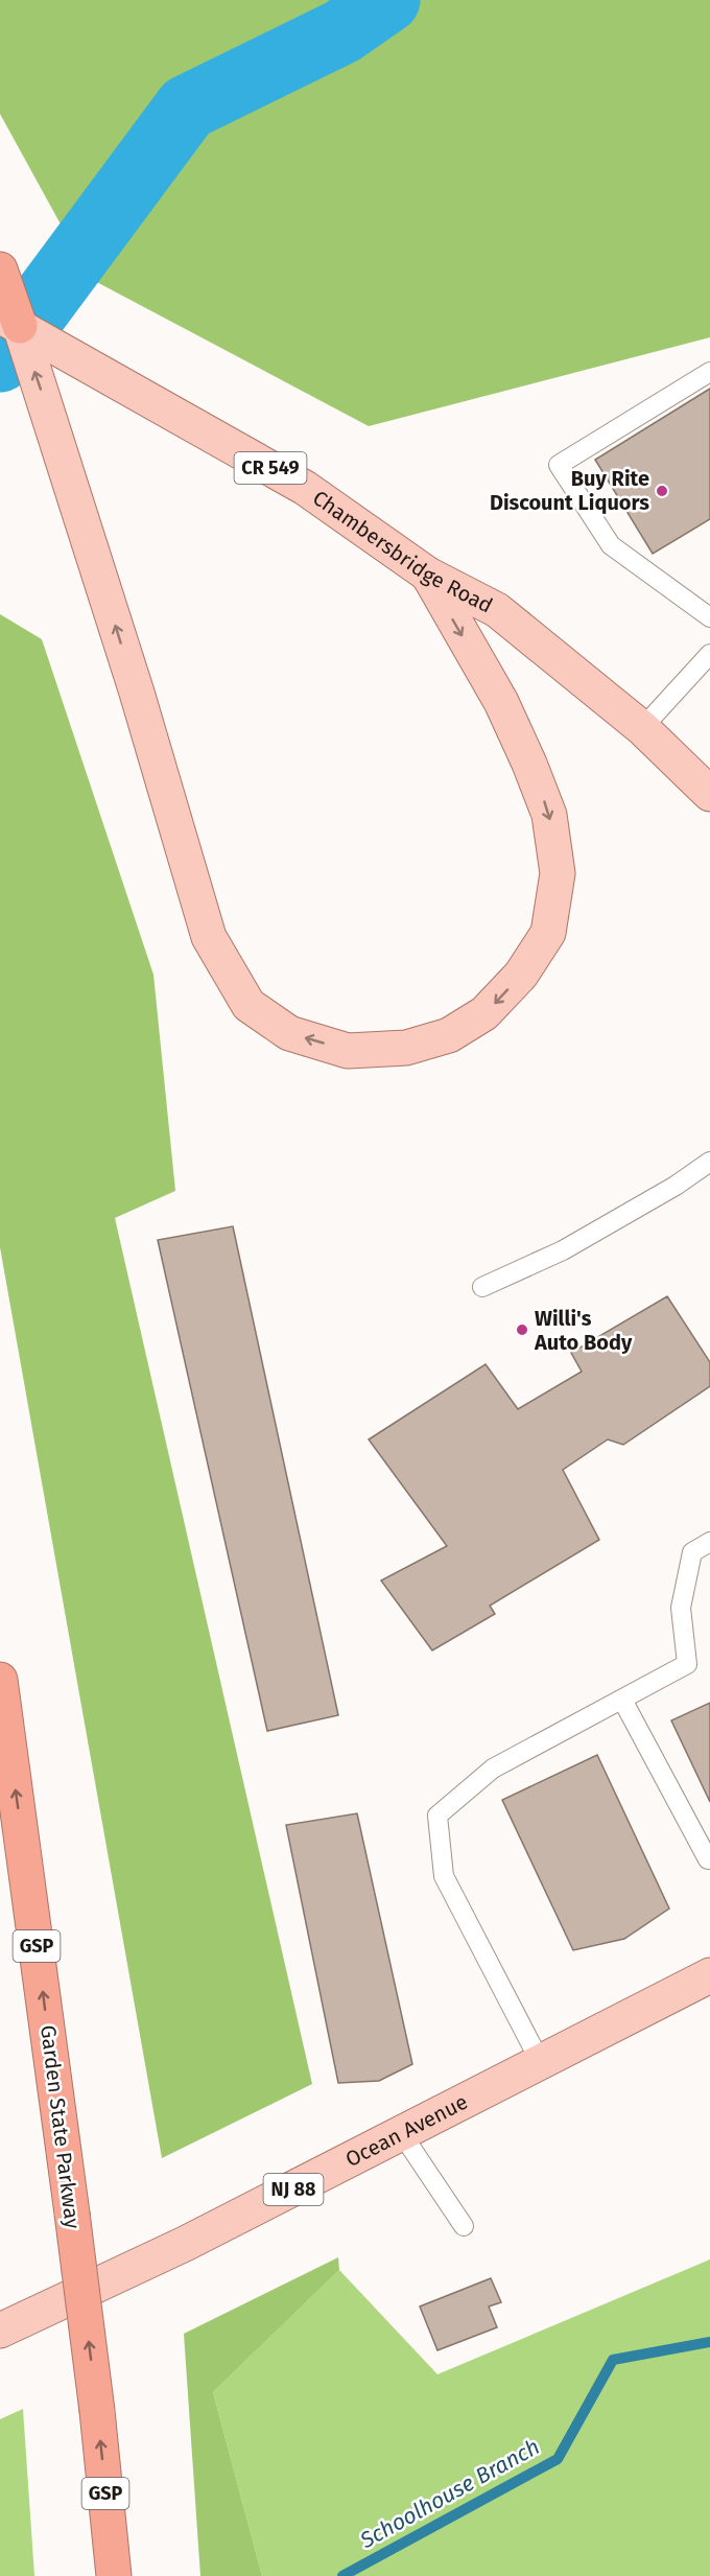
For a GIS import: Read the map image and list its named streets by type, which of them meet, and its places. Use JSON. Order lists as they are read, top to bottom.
{
  "streets": {
    "highway": ["GSP", "Garden State Parkway"],
    "main road": [
      "CR 549",
      "Chambersbridge Road",
      "Ocean Avenue",
      "NJ 88"
    ]
  },
  "one_way": ["Garden State Parkway"],
  "water": ["Schoolhouse Branch"],
  "places": ["Buy Rite Discount Liquors", "Willi's Auto Body"]
}
